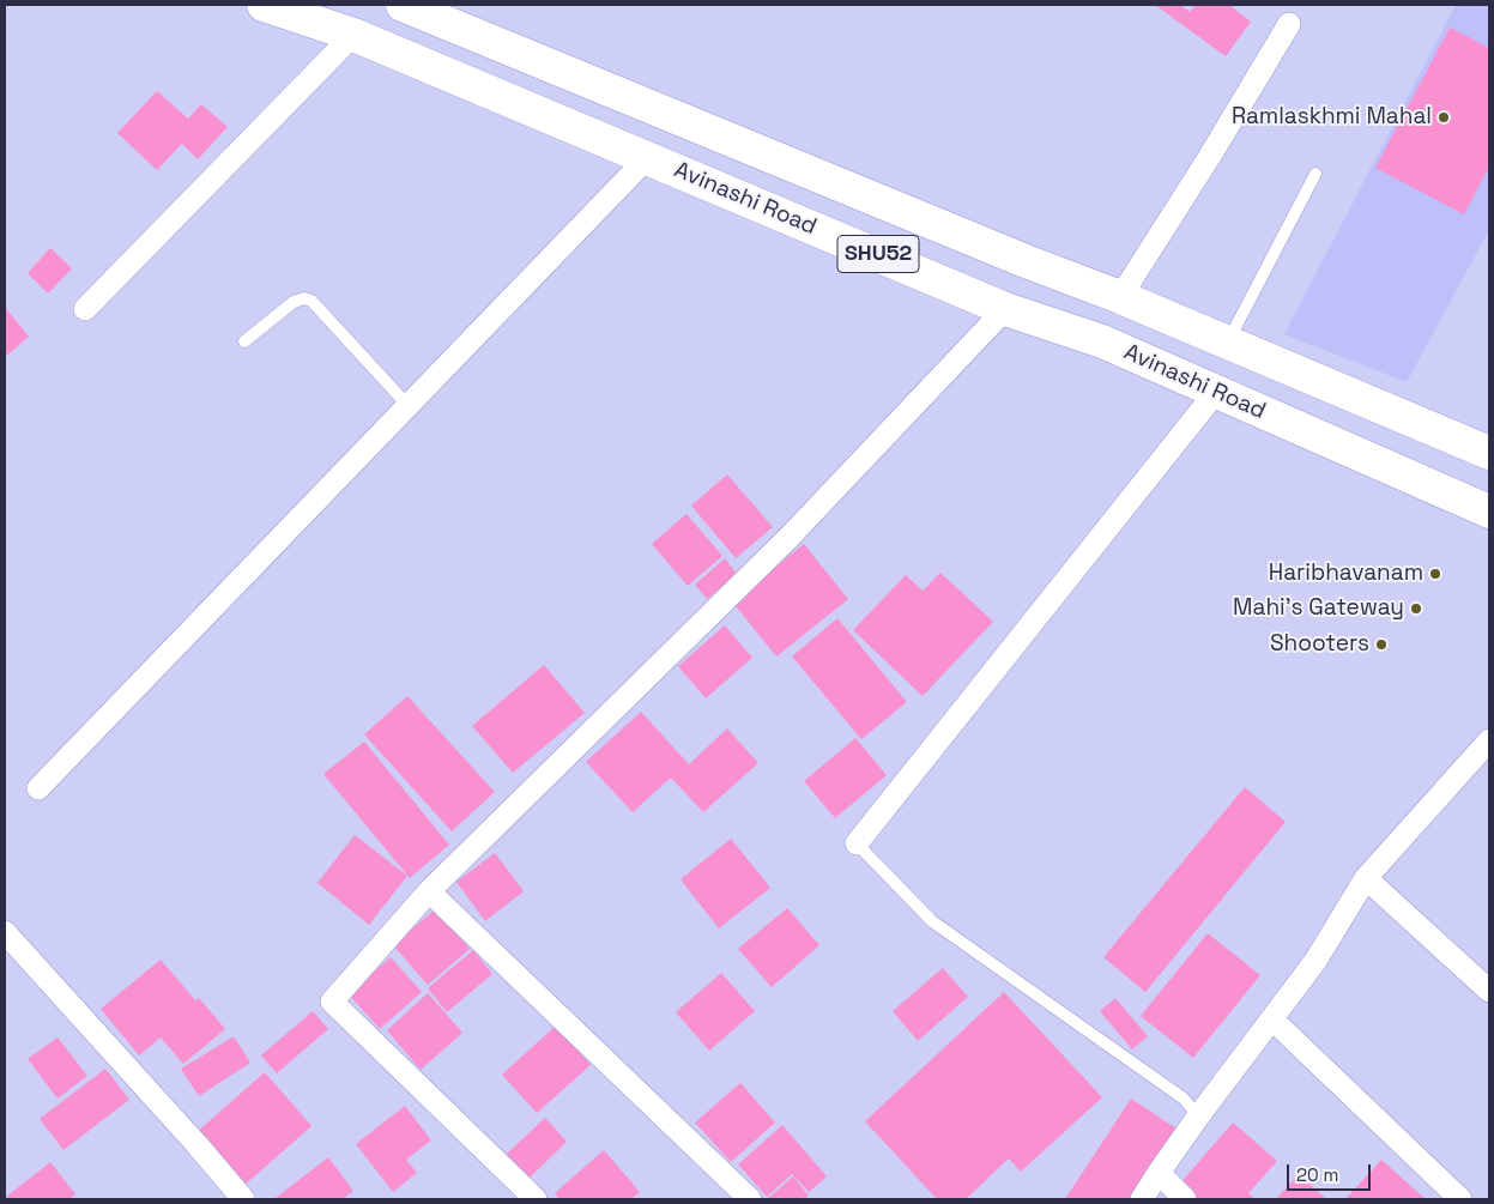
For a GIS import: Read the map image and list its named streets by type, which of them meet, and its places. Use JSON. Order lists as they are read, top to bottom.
{
  "streets": {
    "main road": ["Avinashi Road", "SHU52"]
  },
  "places": [
    "Ramlaskhmi Mahal",
    "Haribhavanam",
    "Mahi's Gateway",
    "Shooters"
  ],
  "scale_bar": "20 m"
}
